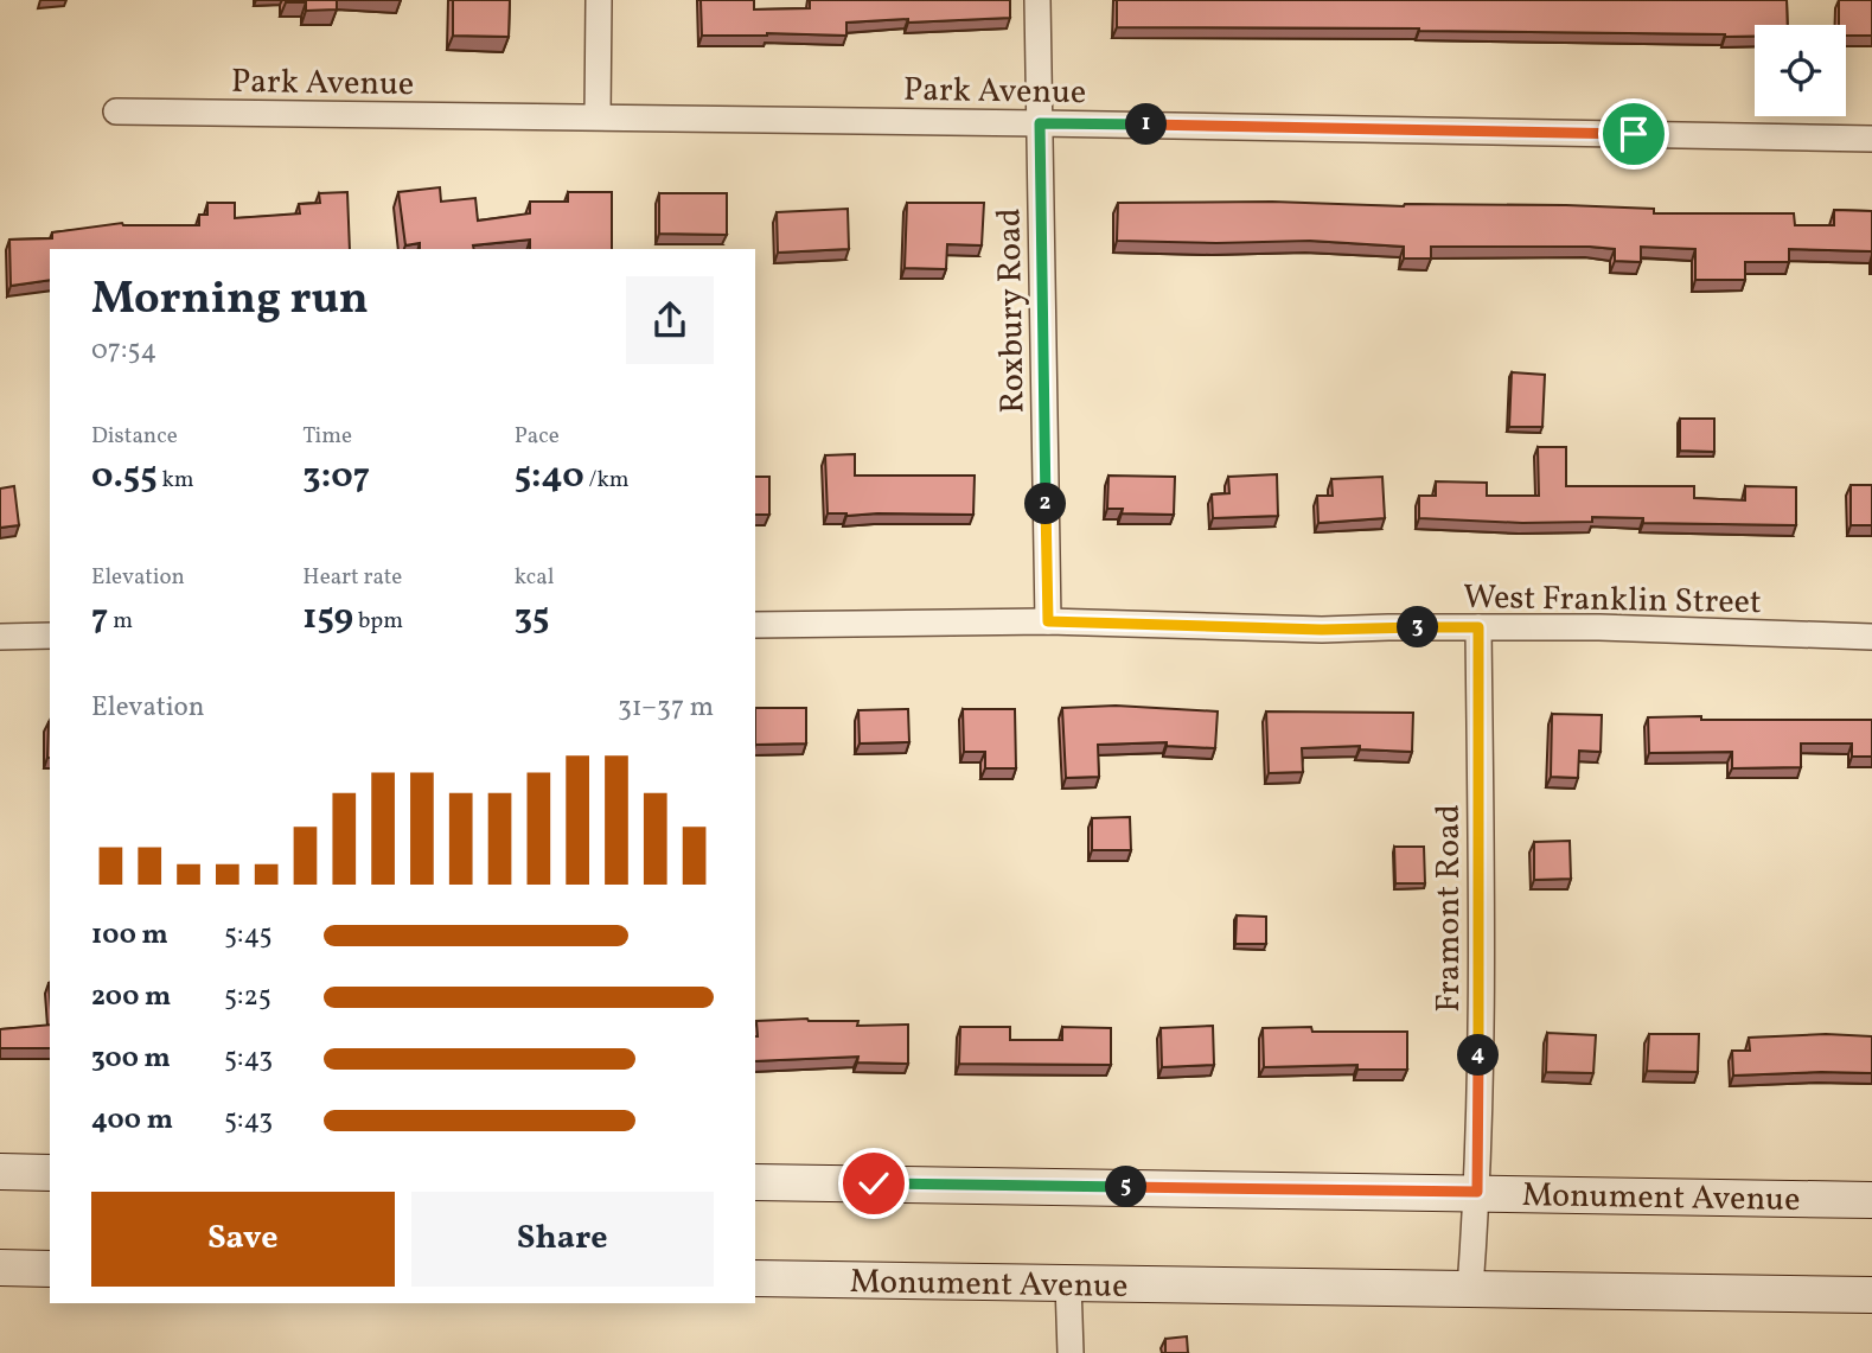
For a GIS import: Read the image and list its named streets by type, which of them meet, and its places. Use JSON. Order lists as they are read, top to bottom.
{
  "streets": {
    "street": [
      "Park Avenue",
      "Roxbury Road",
      "West Franklin Street",
      "Framont Road",
      "Monument Avenue"
    ]
  },
  "crossings": [
    ["Park Avenue", "Roxbury Road"],
    ["Roxbury Road", "West Franklin Street"],
    ["West Franklin Street", "Framont Road"],
    ["Framont Road", "Monument Avenue"]
  ],
  "page": {
    "pins": [
      "1",
      "2",
      "3",
      "4",
      "5"
    ],
    "heading": ["Morning run", "07:54"],
    "stats": [
      ["Distance", "0.55 km"],
      ["Time", "3:07"],
      ["Pace", "5:40 /km"],
      ["Elevation", "7 m"],
      ["Heart rate", "159 bpm"],
      ["kcal", "35"]
    ],
    "chart": ["Elevation", "31–37 m"],
    "list": [
      {
        "name": "100 m",
        "note": "5:45"
      },
      {
        "name": "200 m",
        "note": "5:25"
      },
      {
        "name": "300 m",
        "note": "5:43"
      },
      {
        "name": "400 m",
        "note": "5:43"
      }
    ],
    "buttons": ["Save", "Share"]
  }
}
